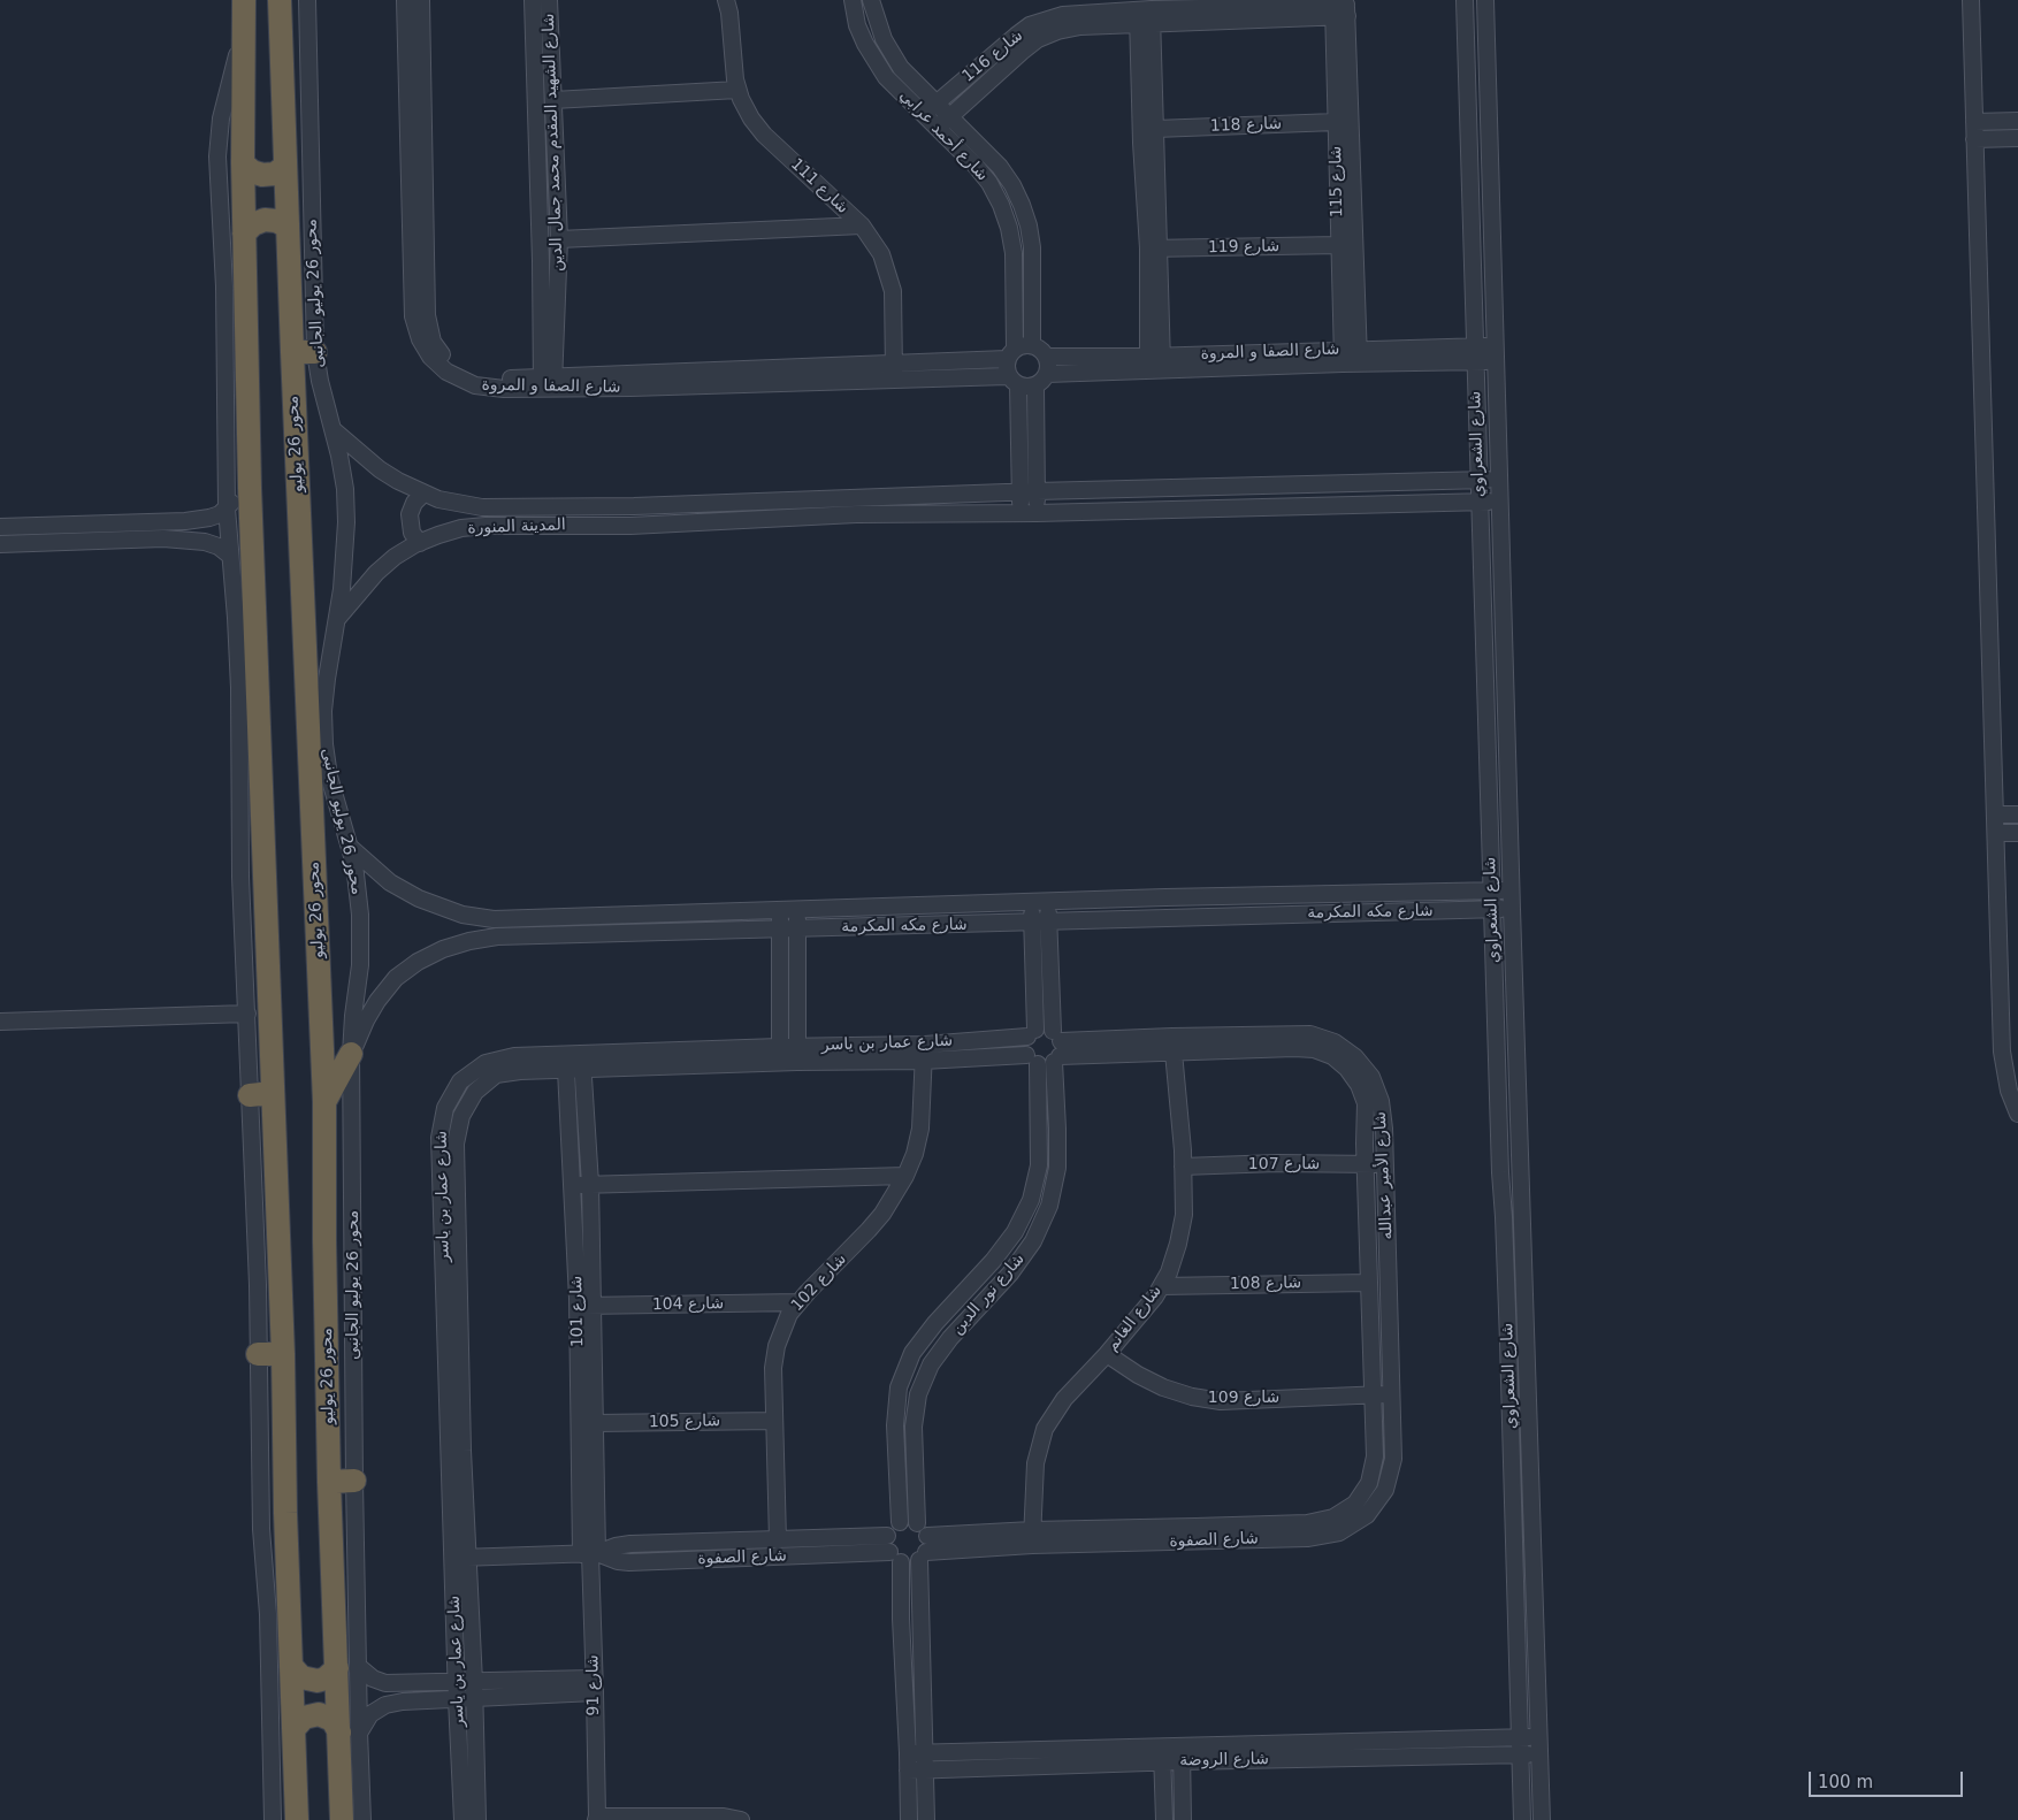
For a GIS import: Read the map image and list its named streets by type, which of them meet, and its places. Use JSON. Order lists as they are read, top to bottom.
{
  "streets": {
    "highway": ["محور 26 يوليو"],
    "street": [
      "شارع 116",
      "شارع 118",
      "شارع أحمد عرابي",
      "شارع الشهيد المقدم محمد جمال الدين",
      "شارع 115",
      "شارع 111",
      "شارع 119",
      "محور 26 يوليو الجانبى",
      "شارع الصفا و المروة",
      "شارع الشعراوي",
      "المدينة المنورة",
      "شارع مكه المكرمة",
      "شارع عمار بن ياسر",
      "شارع 107",
      "شارع الأمير عبدالله",
      "شارع 102",
      "شارع 108",
      "شارع نور الدين",
      "شارع 104",
      "شارع 101",
      "شارع الغانم",
      "شارع 109",
      "شارع 105",
      "شارع الصفوة",
      "شارع 91",
      "شارع الروضة"
    ]
  },
  "crossings": [
    ["شارع 116", "شارع أحمد عرابي"],
    ["شارع 116", "شارع 115"],
    ["شارع 118", "شارع 115"],
    ["شارع أحمد عرابي", "شارع الصفا و المروة"],
    ["شارع الشهيد المقدم محمد جمال الدين", "شارع الصفا و المروة"],
    ["شارع 115", "شارع 119"],
    ["شارع 115", "شارع الصفا و المروة"],
    ["شارع 111", "شارع الصفا و المروة"],
    ["محور 26 يوليو الجانبى", "محور 26 يوليو"],
    ["محور 26 يوليو الجانبى", "المدينة المنورة"],
    ["محور 26 يوليو الجانبى", "شارع مكه المكرمة"],
    ["شارع الصفا و المروة", "شارع الشعراوي"],
    ["شارع الشعراوي", "شارع مكه المكرمة"],
    ["شارع الشعراوي", "شارع الروضة"],
    ["شارع مكه المكرمة", "شارع نور الدين"],
    ["شارع عمار بن ياسر", "شارع الأمير عبدالله"],
    ["شارع عمار بن ياسر", "شارع 102"],
    ["شارع عمار بن ياسر", "شارع نور الدين"],
    ["شارع عمار بن ياسر", "شارع 101"],
    ["شارع عمار بن ياسر", "شارع الصفوة"],
    ["شارع 107", "شارع الأمير عبدالله"],
    ["شارع 107", "شارع الغانم"],
    ["شارع الأمير عبدالله", "شارع 108"],
    ["شارع الأمير عبدالله", "شارع نور الدين"],
    ["شارع الأمير عبدالله", "شارع الغانم"],
    ["شارع الأمير عبدالله", "شارع 109"],
    ["شارع الأمير عبدالله", "شارع الصفوة"],
    ["شارع 102", "شارع 104"],
    ["شارع 102", "شارع 105"],
    ["شارع 102", "شارع الصفوة"],
    ["شارع 108", "شارع الغانم"],
    ["شارع نور الدين", "شارع الصفوة"],
    ["شارع نور الدين", "شارع الروضة"],
    ["شارع 104", "شارع 101"],
    ["شارع 101", "شارع 105"],
    ["شارع 101", "شارع الصفوة"],
    ["شارع 101", "شارع 91"],
    ["شارع الغانم", "شارع 109"],
    ["شارع الغانم", "شارع الصفوة"],
    ["شارع 109", "شارع الصفوة"],
    ["شارع الصفوة", "شارع 91"]
  ],
  "scale_bar": "100 m"
}
